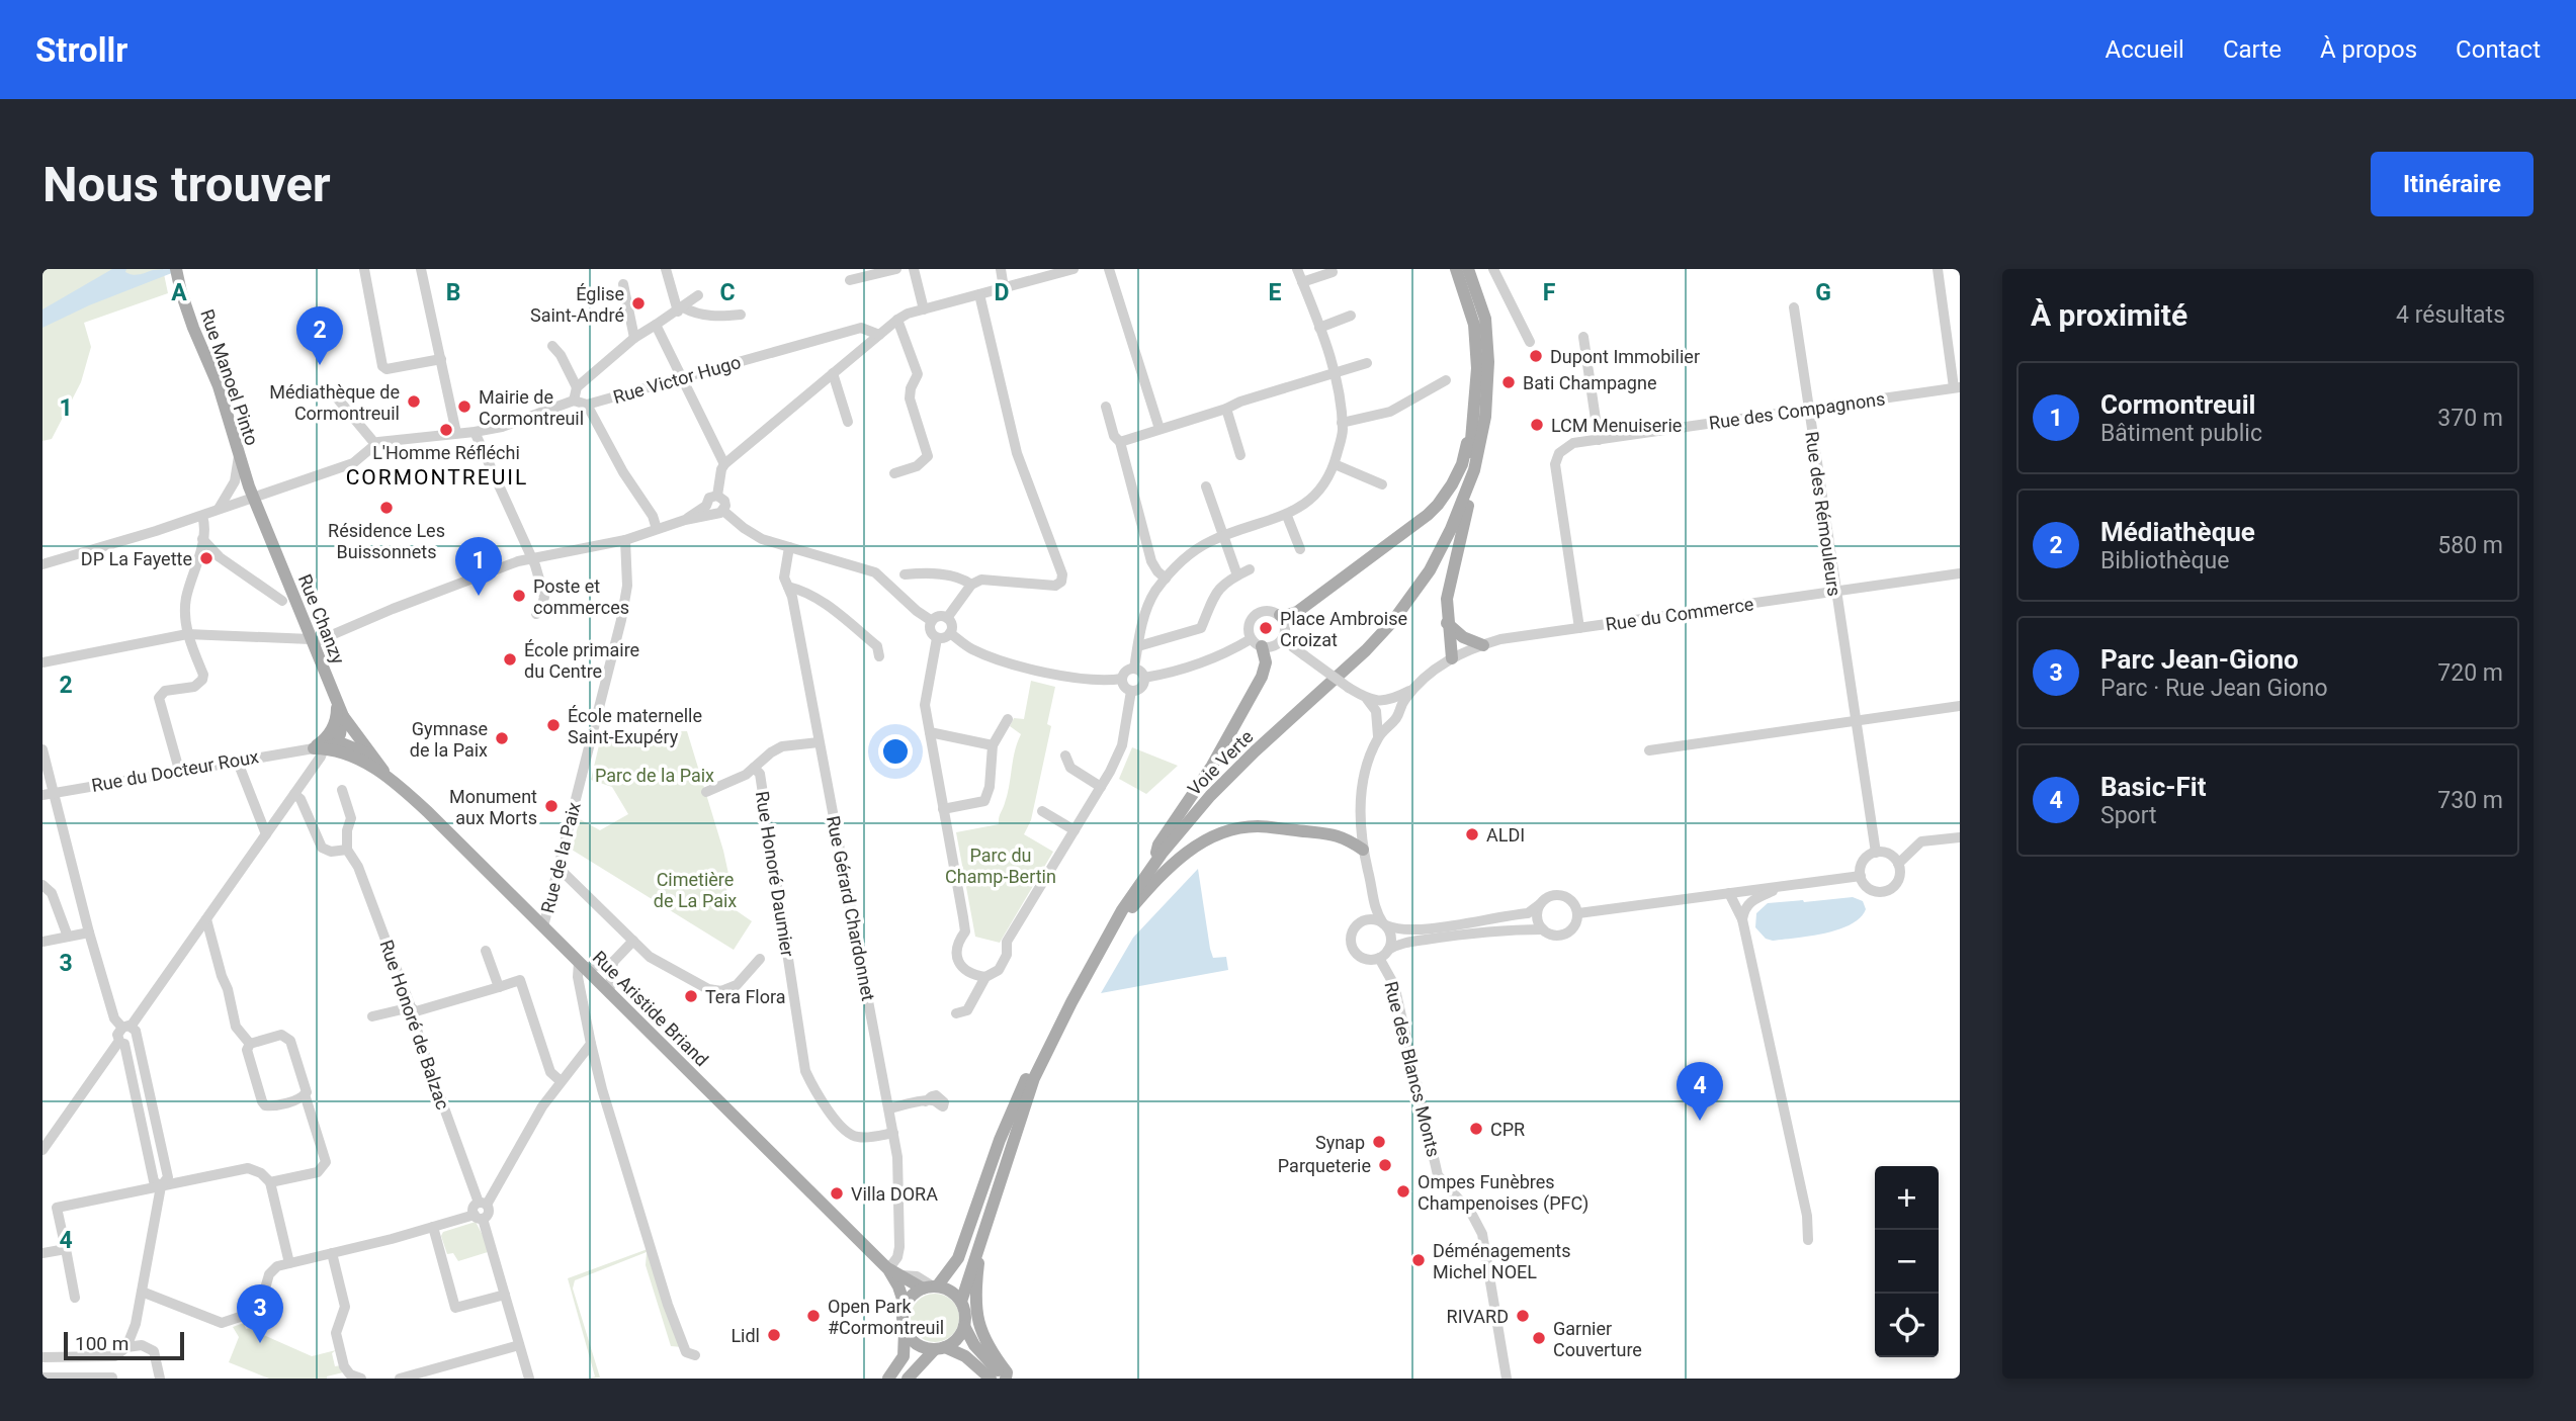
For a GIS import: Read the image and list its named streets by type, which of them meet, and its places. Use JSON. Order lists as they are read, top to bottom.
{
  "streets": {
    "main road": [
      "Rue Manoel Pinto",
      "Rue Chanzy",
      "Voie Verte",
      "Rue Aristide Briand"
    ],
    "street": [
      "Rue Victor Hugo",
      "Rue des Compagnons",
      "Rue des Rémouleurs",
      "Rue du Commerce",
      "Rue du Docteur Roux",
      "Rue de la Paix",
      "Rue Honoré Daumier",
      "Rue Gérard Chardonnet",
      "Rue Honoré de Balzac",
      "Rue des Blancs Monts"
    ]
  },
  "crossings": [
    ["Rue Manoel Pinto", "Rue Chanzy"],
    ["Rue des Compagnons", "Rue des Rémouleurs"],
    ["Rue des Compagnons", "Rue du Commerce"],
    ["Rue des Rémouleurs", "Rue du Commerce"],
    ["Voie Verte", "Rue Aristide Briand"],
    ["Rue de la Paix", "Rue Aristide Briand"],
    ["Rue Honoré Daumier", "Rue Gérard Chardonnet"],
    ["Rue Gérard Chardonnet", "Rue Aristide Briand"]
  ],
  "districts": ["CORMONTREUIL"],
  "parks": ["Parc de la Paix", "Parc du Champ-Bertin", "Cimetière de La Paix"],
  "places": [
    "Église Saint-André",
    "Dupont Immobilier",
    "Bati Champagne",
    "Médiathèque de Cormontreuil",
    "Mairie de Cormontreuil",
    "LCM Menuiserie",
    "L'Homme Réfléchi",
    "Résidence Les Buissonnets",
    "DP La Fayette",
    "Poste et commerces",
    "Place Ambroise Croizat",
    "École primaire du Centre",
    "École maternelle Saint-Exupéry",
    "Gymnase de la Paix",
    "Monument aux Morts",
    "ALDI",
    "Tera Flora",
    "CPR",
    "Synap",
    "Parqueterie",
    "Ompes Funèbres Champenoises (PFC)",
    "Villa DORA",
    "Déménagements Michel NOEL",
    "Open Park #Cormontreuil",
    "RIVARD",
    "Lidl",
    "Garnier Couverture"
  ],
  "scale_bar": "100 m",
  "page": {
    "header": "Strollr",
    "nav": [
      "Accueil",
      "Carte",
      "À propos",
      "Contact"
    ],
    "buttons": "Itinéraire",
    "title": "Nous trouver",
    "heading": ["À proximité", "4 résultats"],
    "pins": [
      "2",
      "1",
      "4",
      "3"
    ],
    "list": [
      {
        "mark": "1",
        "name": "Cormontreuil",
        "note": "Bâtiment public",
        "value": "370 m"
      },
      {
        "mark": "2",
        "name": "Médiathèque",
        "note": "Bibliothèque",
        "value": "580 m"
      },
      {
        "mark": "3",
        "name": "Parc Jean-Giono",
        "note": "Parc · Rue Jean Giono",
        "value": "720 m"
      },
      {
        "mark": "4",
        "name": "Basic-Fit",
        "note": "Sport",
        "value": "730 m"
      }
    ],
    "map_buttons": ["+", "−"],
    "scale": "100 m"
  },
  "grid": {
    "columns": [
      "A",
      "B",
      "C",
      "D",
      "E",
      "F",
      "G"
    ],
    "rows": [
      "1",
      "2",
      "3",
      "4"
    ]
  }
}
